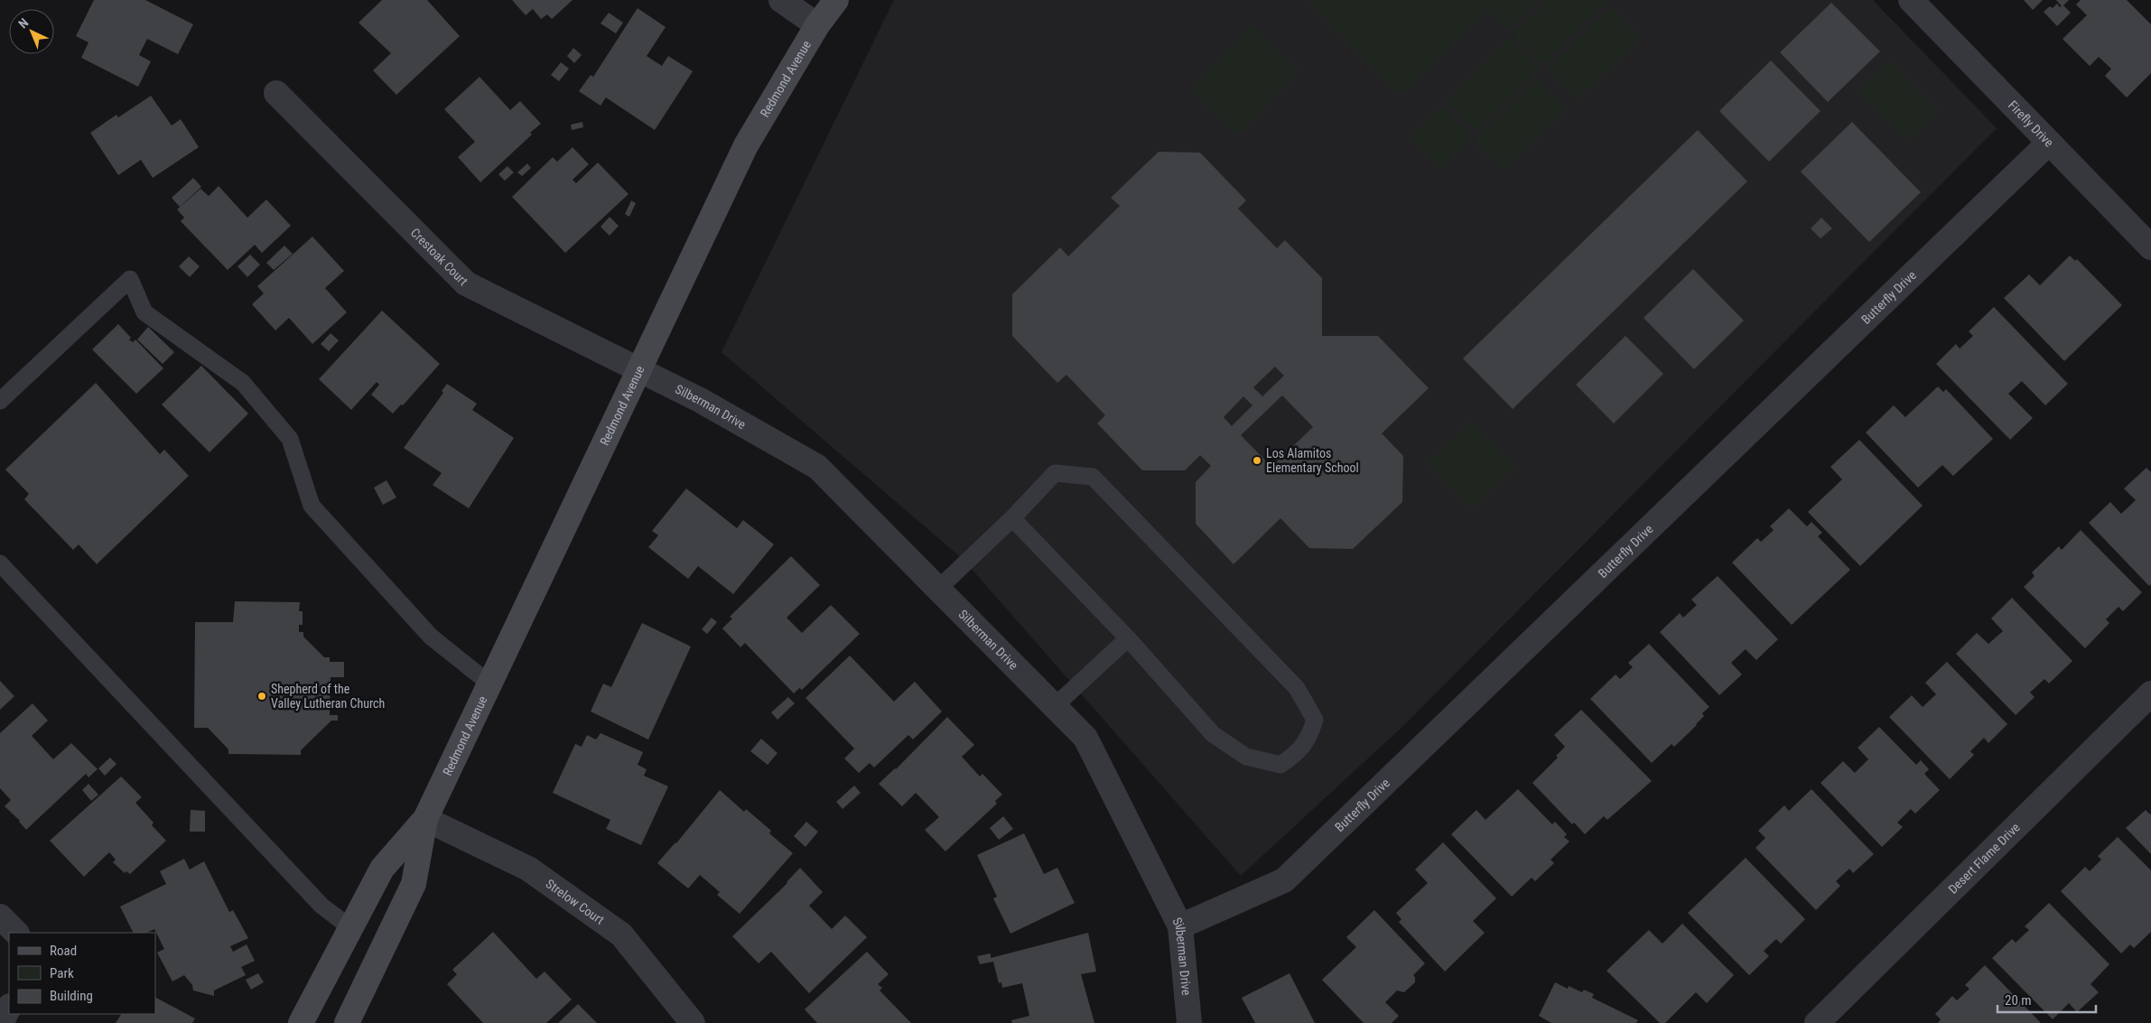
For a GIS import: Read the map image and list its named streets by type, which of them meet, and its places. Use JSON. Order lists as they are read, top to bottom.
{
  "streets": {
    "street": [
      "Redmond Avenue",
      "Firefly Drive",
      "Crestoak Court",
      "Butterfly Drive",
      "Silberman Drive",
      "Desert Flame Drive",
      "Strelow Court"
    ]
  },
  "crossings": [
    ["Redmond Avenue", "Crestoak Court"],
    ["Redmond Avenue", "Silberman Drive"],
    ["Redmond Avenue", "Strelow Court"],
    ["Firefly Drive", "Butterfly Drive"],
    ["Crestoak Court", "Silberman Drive"],
    ["Butterfly Drive", "Silberman Drive"]
  ],
  "places": ["Los Alamitos Elementary School", "Shepherd of the Valley Lutheran Church"],
  "legend": ["Road", "Park", "Building"],
  "scale_bar": "20 m",
  "north": "top left"
}
